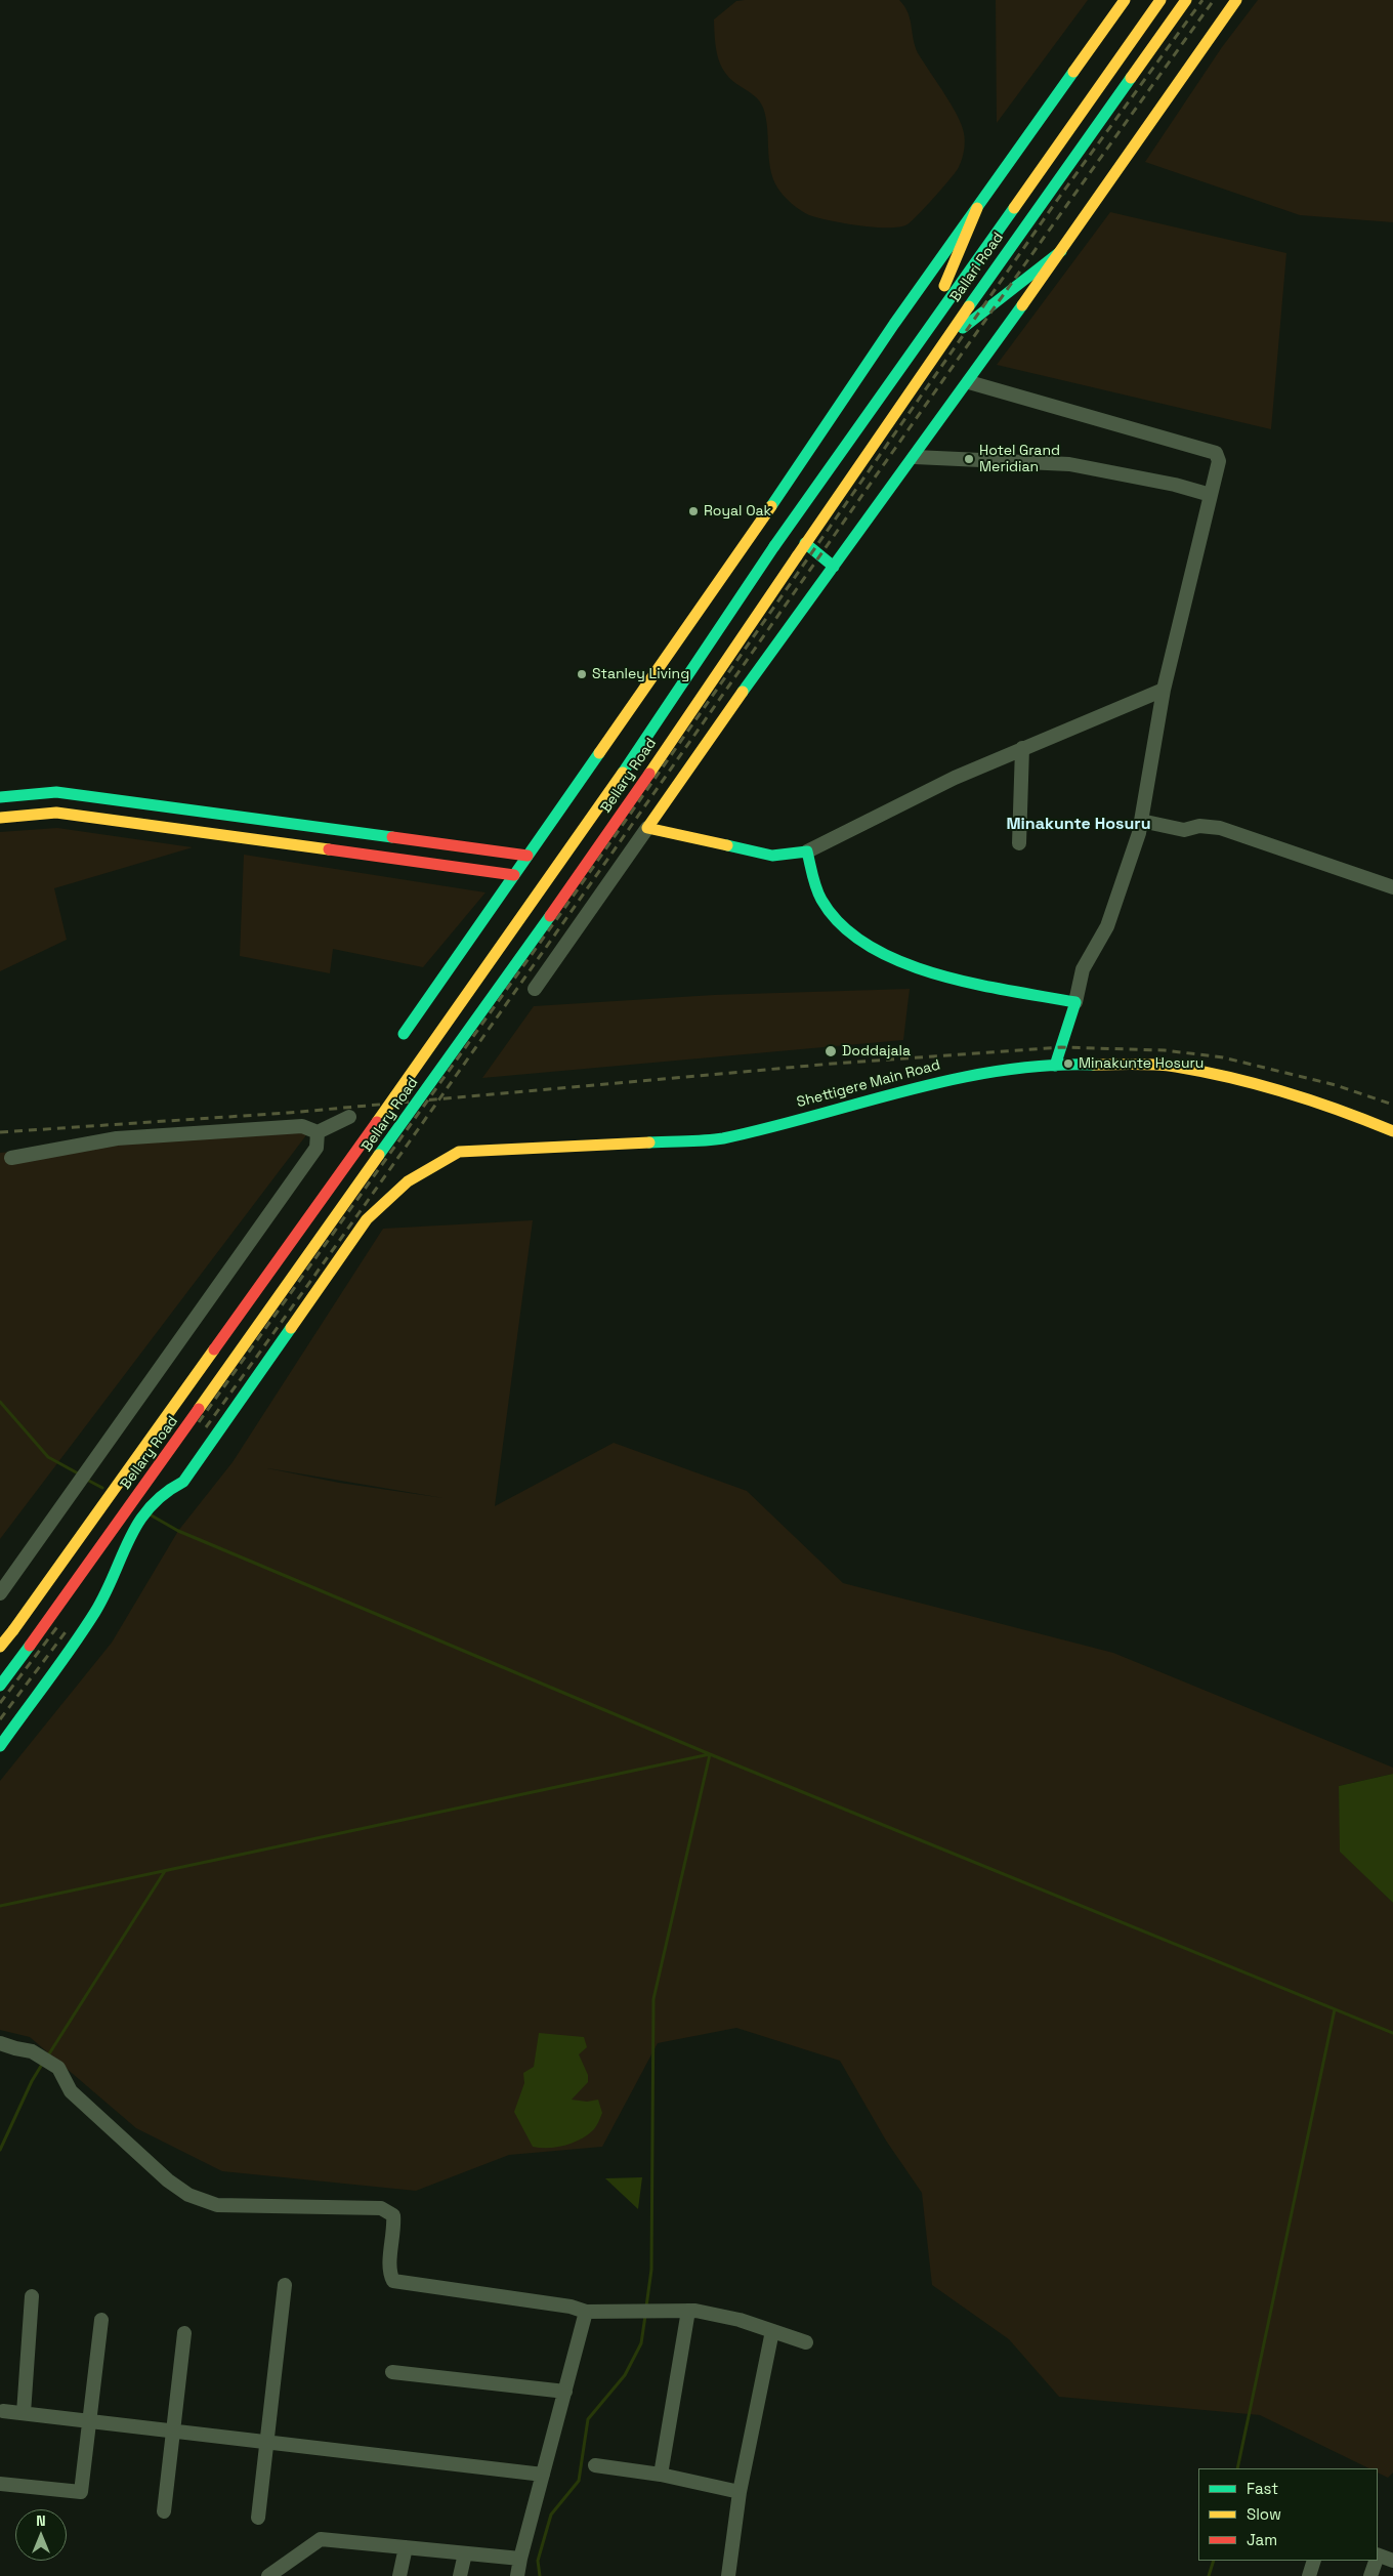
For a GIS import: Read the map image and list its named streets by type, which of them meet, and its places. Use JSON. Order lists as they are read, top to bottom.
{
  "streets": {
    "main road": ["Ballari Road", "Bellary Road", "Shettigere Main Road"]
  },
  "crossings": [
    ["Ballari Road", "Bellary Road"]
  ],
  "districts": ["Minakunte Hosuru"],
  "places": [
    "Hotel Grand Meridian",
    "Royal Oak",
    "Stanley Living",
    "Doddajala",
    "Minakunte Hosuru"
  ],
  "legend": ["Fast", "Slow", "Jam"],
  "north": "top"
}
